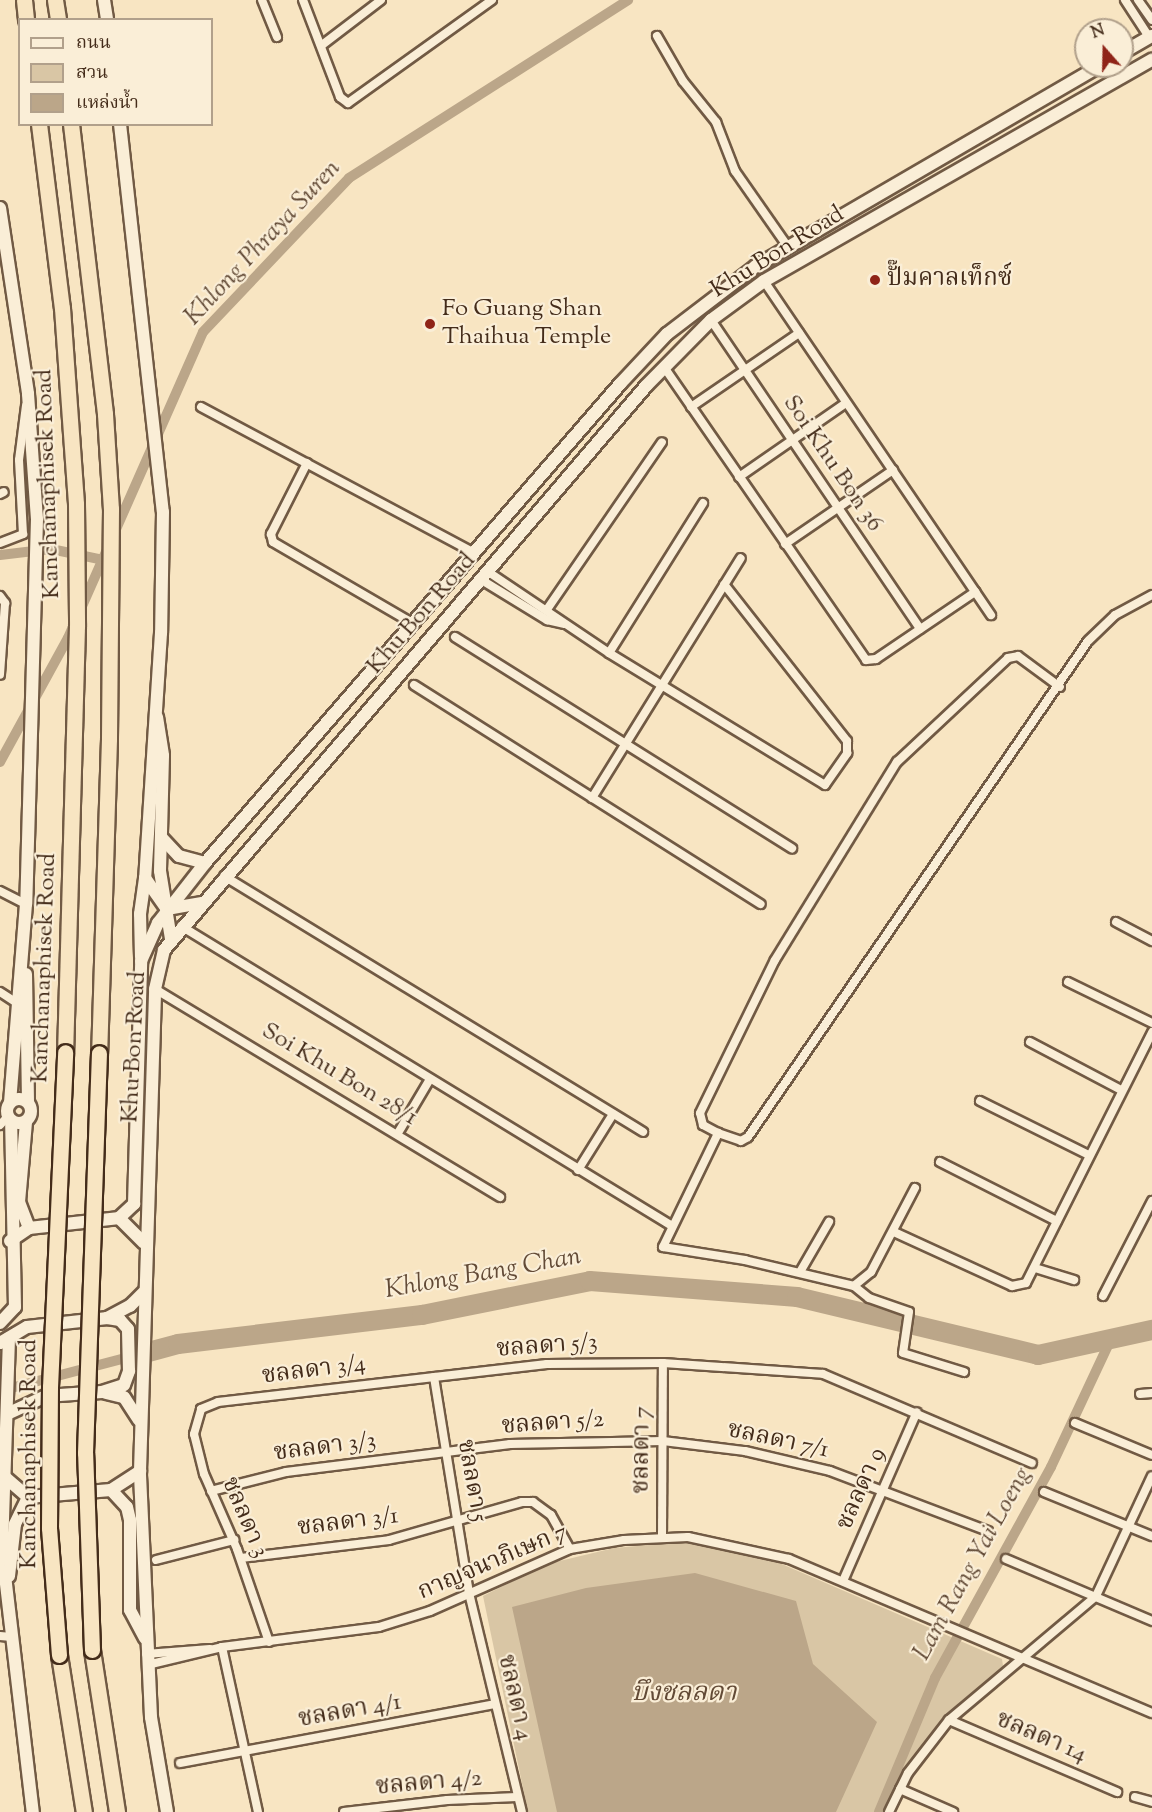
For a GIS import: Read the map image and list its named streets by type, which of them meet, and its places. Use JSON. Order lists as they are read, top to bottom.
{
  "streets": {
    "highway": ["Kanchanaphisek Road"],
    "main road": ["Khu Bon Road"],
    "street": [
      "Soi Khu Bon 36",
      "Soi Khu Bon 28/1",
      "ชลลดา 5/3",
      "ชลลดา 3/4",
      "ชลลดา 5/2",
      "ชลลดา 7/1",
      "ชลลดา 3/3",
      "ชลลดา 7",
      "ชลลดา 5",
      "ชลลดา 9",
      "ชลลดา 3",
      "ชลลดา 3/1",
      "กาญจนาภิเษก 7",
      "ชลลดา 4",
      "ชลลดา 4/1",
      "ชลลดา 14",
      "ชลลดา 4/2"
    ]
  },
  "crossings": [
    ["Khu Bon Road", "Soi Khu Bon 36"],
    ["Khu Bon Road", "Soi Khu Bon 28/1"],
    ["ชลลดา 5/3", "ชลลดา 3/4"],
    ["ชลลดา 5/3", "ชลลดา 7"],
    ["ชลลดา 5/3", "ชลลดา 5"],
    ["ชลลดา 5/3", "ชลลดา 9"],
    ["ชลลดา 3/4", "ชลลดา 5"],
    ["ชลลดา 3/4", "ชลลดา 3"],
    ["ชลลดา 5/2", "ชลลดา 7/1"],
    ["ชลลดา 5/2", "ชลลดา 3/3"],
    ["ชลลดา 5/2", "ชลลดา 7"],
    ["ชลลดา 5/2", "ชลลดา 5"],
    ["ชลลดา 7/1", "ชลลดา 7"],
    ["ชลลดา 7/1", "ชลลดา 9"],
    ["ชลลดา 3/3", "ชลลดา 5"],
    ["ชลลดา 3/3", "ชลลดา 3"],
    ["ชลลดา 7", "กาญจนาภิเษก 7"],
    ["ชลลดา 5", "ชลลดา 3/1"],
    ["ชลลดา 5", "กาญจนาภิเษก 7"],
    ["ชลลดา 5", "ชลลดา 4"],
    ["ชลลดา 9", "กาญจนาภิเษก 7"],
    ["ชลลดา 3", "ชลลดา 3/1"],
    ["ชลลดา 3", "กาญจนาภิเษก 7"],
    ["ชลลดา 3/1", "กาญจนาภิเษก 7"],
    ["กาญจนาภิเษก 7", "ชลลดา 4"],
    ["ชลลดา 4", "ชลลดา 4/1"],
    ["ชลลดา 4", "ชลลดา 4/2"]
  ],
  "water": [
    "Khlong Phraya Suren",
    "Khlong Bang Chan",
    "Lam Rang Yai Loeng",
    "บึงชลลดา"
  ],
  "places": ["ปั๊มคาลเท็กซ์", "Fo Guang Shan Thaihua Temple"],
  "legend": ["ถนน", "สวน", "แหล่งน้ำ"],
  "north": "top"
}
